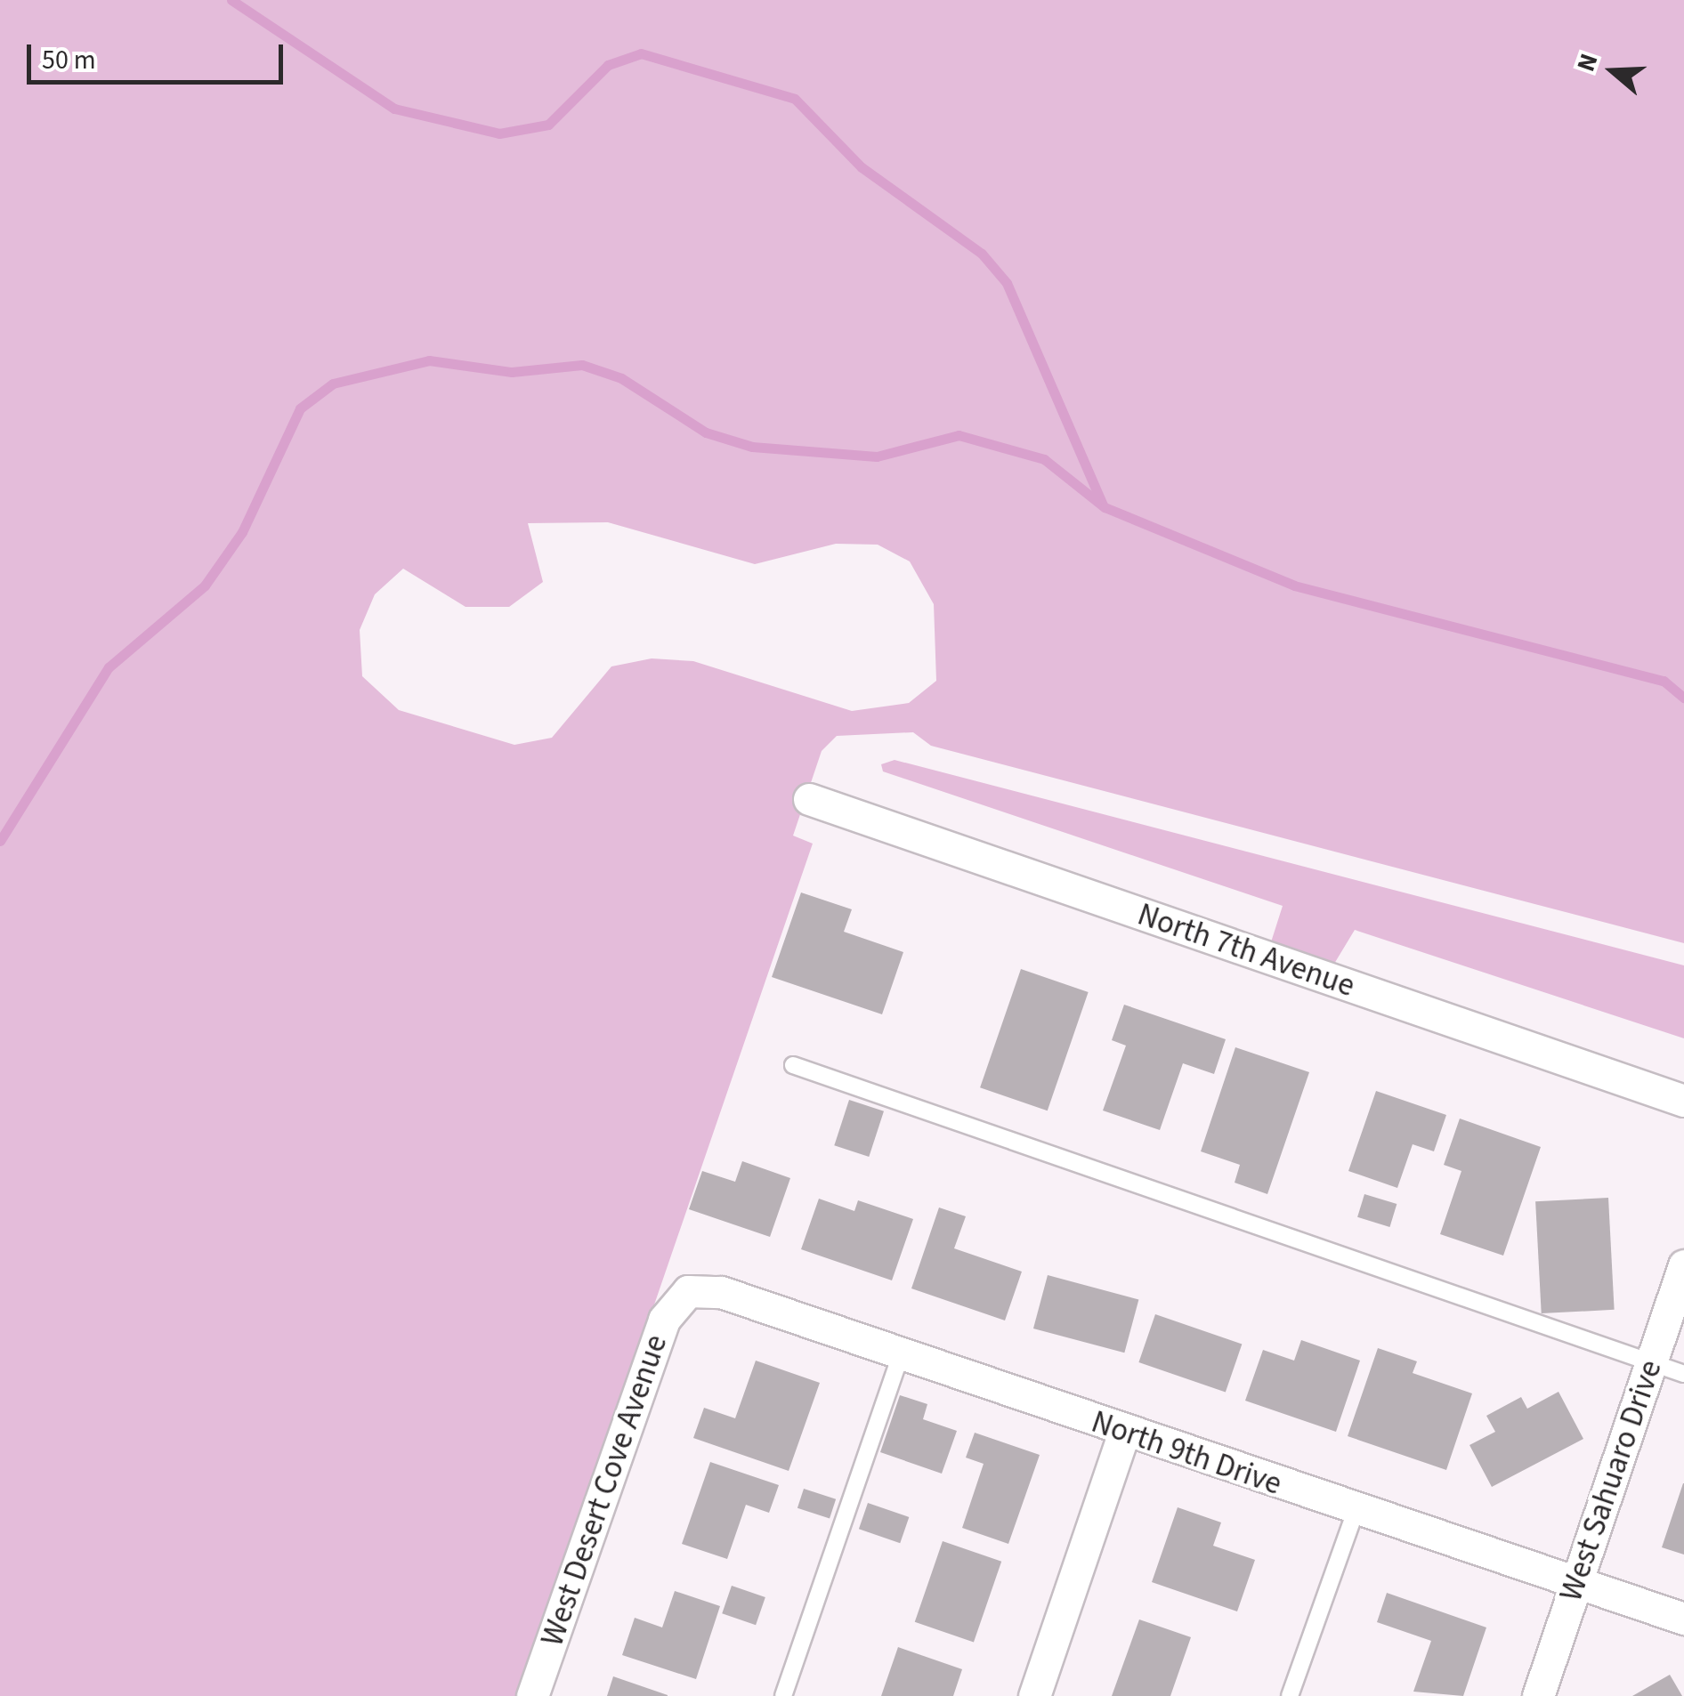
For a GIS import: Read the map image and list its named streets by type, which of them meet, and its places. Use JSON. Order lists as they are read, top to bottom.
{
  "streets": {
    "street": [
      "North 7th Avenue",
      "North 9th Drive",
      "West Sahuaro Drive",
      "West Desert Cove Avenue"
    ]
  },
  "crossings": [
    ["North 9th Drive", "West Sahuaro Drive"],
    ["North 9th Drive", "West Desert Cove Avenue"]
  ],
  "scale_bar": "50 m",
  "north": "left"
}
